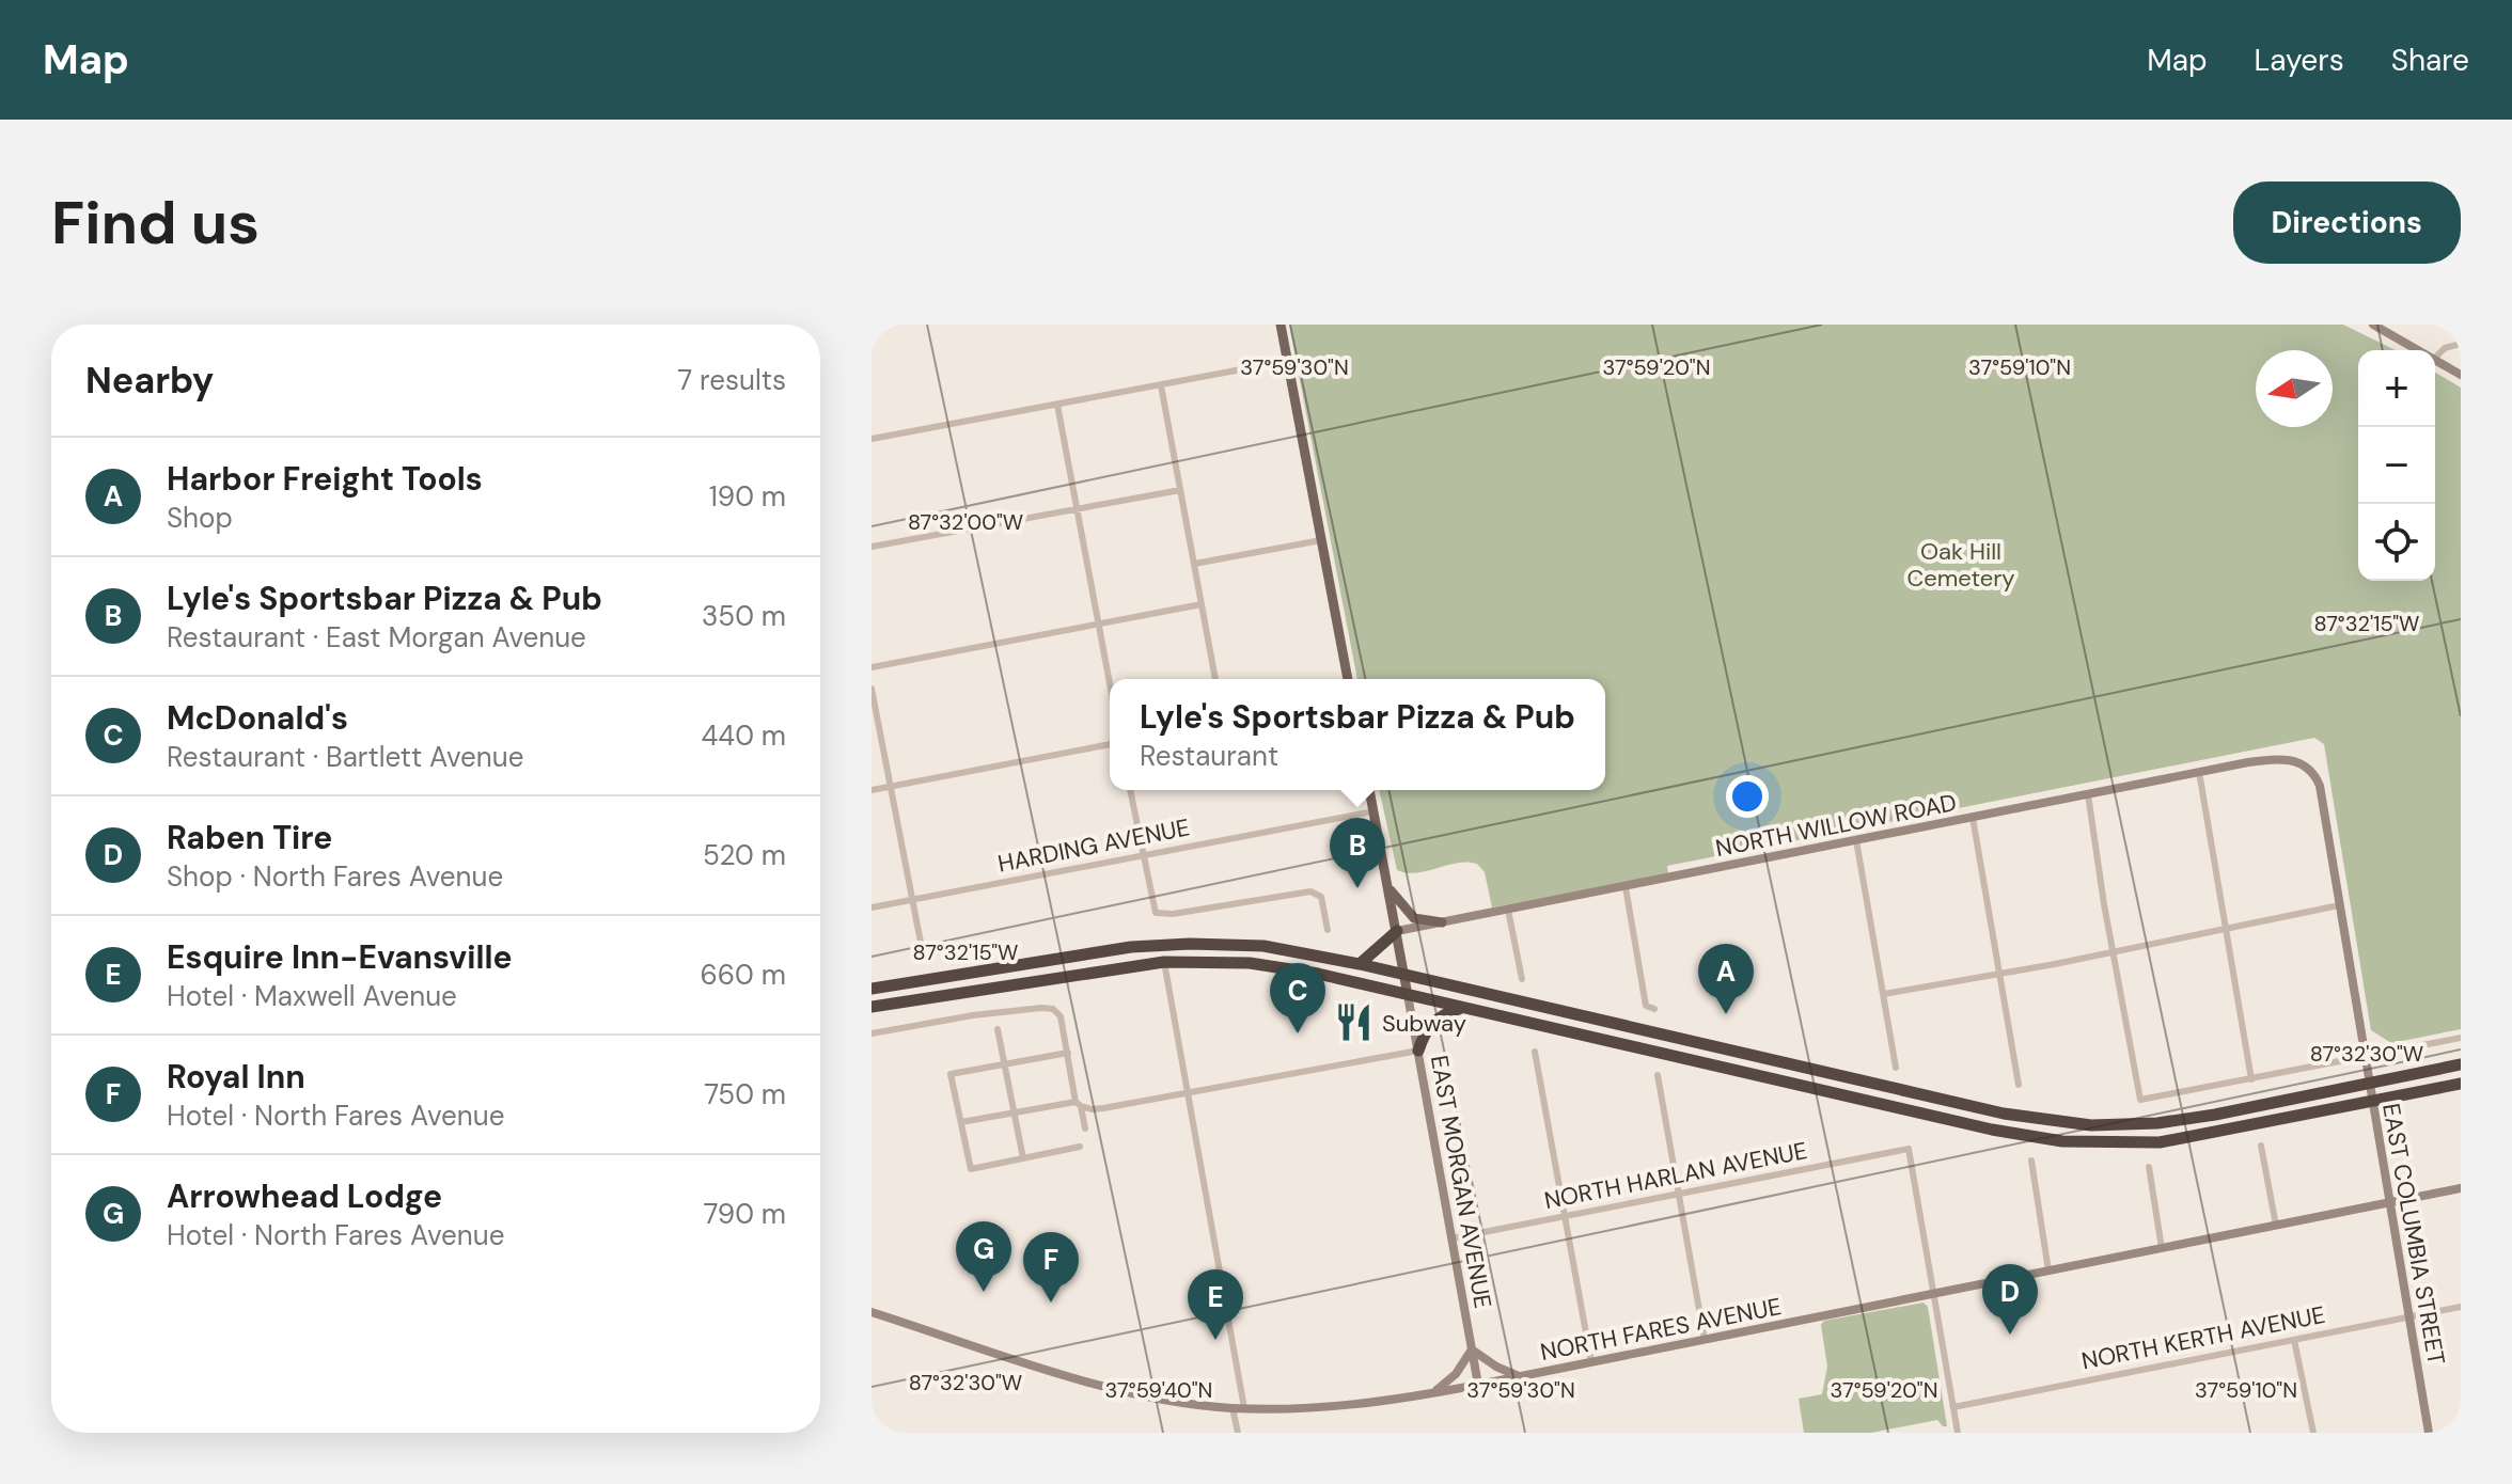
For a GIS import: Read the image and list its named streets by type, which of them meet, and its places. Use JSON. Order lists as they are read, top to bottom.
{
  "streets": {
    "main road": ["EAST MORGAN AVENUE"],
    "street": [
      "NORTH WILLOW ROAD",
      "HARDING AVENUE",
      "NORTH HARLAN AVENUE",
      "EAST COLUMBIA STREET",
      "NORTH FARES AVENUE",
      "NORTH KERTH AVENUE"
    ]
  },
  "crossings": [
    ["NORTH WILLOW ROAD", "EAST MORGAN AVENUE"],
    ["NORTH WILLOW ROAD", "EAST COLUMBIA STREET"],
    ["HARDING AVENUE", "EAST MORGAN AVENUE"],
    ["NORTH HARLAN AVENUE", "EAST MORGAN AVENUE"],
    ["NORTH HARLAN AVENUE", "NORTH FARES AVENUE"],
    ["EAST MORGAN AVENUE", "NORTH FARES AVENUE"],
    ["EAST COLUMBIA STREET", "NORTH FARES AVENUE"],
    ["EAST COLUMBIA STREET", "NORTH KERTH AVENUE"]
  ],
  "parks": ["Oak Hill Cemetery"],
  "places": {
    "restaurant": ["Subway"]
  },
  "north": "left",
  "page": {
    "header": "Map",
    "nav": ["Map", "Layers", "Share"],
    "buttons": "Directions",
    "title": "Find us",
    "heading": ["Nearby", "7 results"],
    "map_buttons": ["+", "−"],
    "list": [
      {
        "mark": "A",
        "name": "Harbor Freight Tools",
        "note": "Shop",
        "value": "190 m"
      },
      {
        "mark": "B",
        "name": "Lyle's Sportsbar Pizza & Pub",
        "note": "Restaurant · East Morgan Avenue",
        "value": "350 m"
      },
      {
        "mark": "C",
        "name": "McDonald's",
        "note": "Restaurant · Bartlett Avenue",
        "value": "440 m"
      },
      {
        "mark": "D",
        "name": "Raben Tire",
        "note": "Shop · North Fares Avenue",
        "value": "520 m"
      },
      {
        "mark": "E",
        "name": "Esquire Inn-Evansville",
        "note": "Hotel · Maxwell Avenue",
        "value": "660 m"
      },
      {
        "mark": "F",
        "name": "Royal Inn",
        "note": "Hotel · North Fares Avenue",
        "value": "750 m"
      },
      {
        "mark": "G",
        "name": "Arrowhead Lodge",
        "note": "Hotel · North Fares Avenue",
        "value": "790 m"
      }
    ],
    "popup": ["Lyle's Sportsbar Pizza & Pub", "Restaurant"],
    "pins": [
      "B",
      "A",
      "C",
      "G",
      "F",
      "D",
      "E"
    ]
  },
  "coordinates": [
    "37°59'30\"N",
    "37°59'20\"N",
    "37°59'10\"N",
    "87°32'00\"W",
    "87°32'15\"W",
    "87°32'30\"W",
    "37°59'40\"N"
  ]
}
